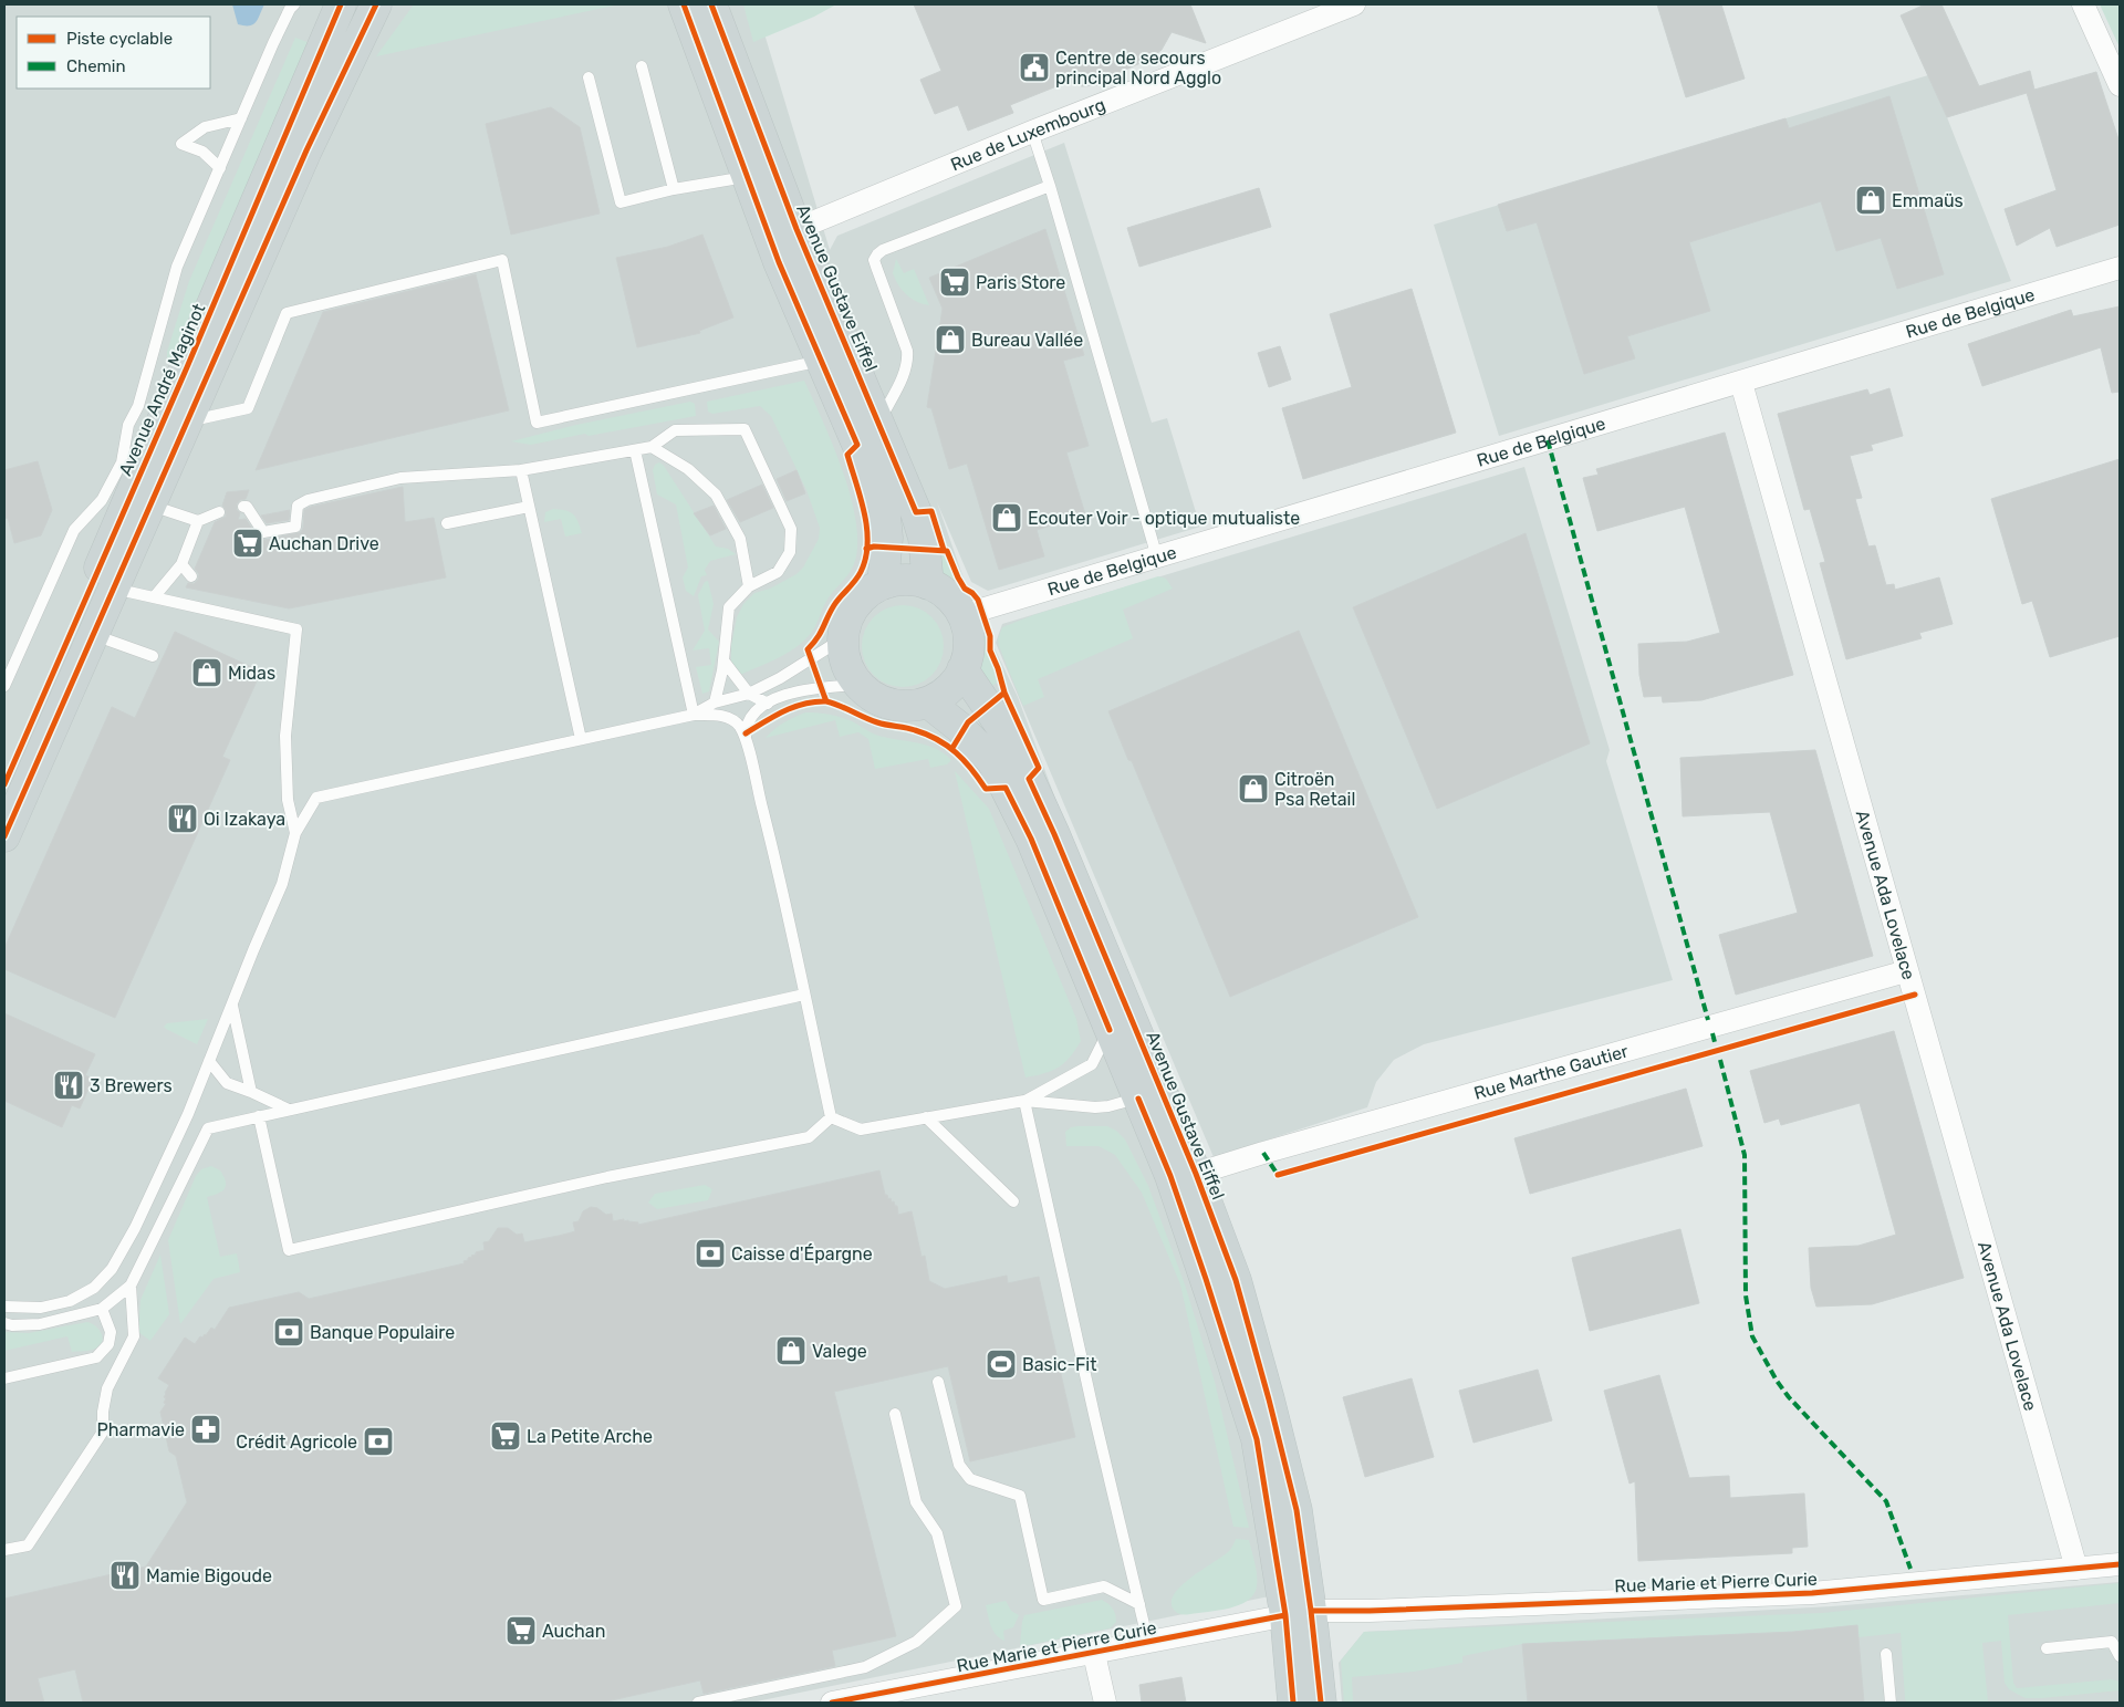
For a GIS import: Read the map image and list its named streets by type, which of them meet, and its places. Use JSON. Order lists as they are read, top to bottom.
{
  "streets": {
    "main road": ["Avenue Gustave Eiffel", "Avenue André Maginot"],
    "street": [
      "Rue de Luxembourg",
      "Rue de Belgique",
      "Avenue Ada Lovelace",
      "Rue Marthe Gautier",
      "Rue Marie et Pierre Curie"
    ]
  },
  "crossings": [
    ["Rue de Luxembourg", "Avenue Gustave Eiffel"],
    ["Avenue Gustave Eiffel", "Rue de Belgique"],
    ["Avenue Gustave Eiffel", "Rue Marthe Gautier"],
    ["Avenue Gustave Eiffel", "Rue Marie et Pierre Curie"],
    ["Rue de Belgique", "Avenue Ada Lovelace"],
    ["Avenue Ada Lovelace", "Rue Marthe Gautier"],
    ["Avenue Ada Lovelace", "Rue Marie et Pierre Curie"]
  ],
  "places": {
    "public building": ["Centre de secours principal Nord Agglo"],
    "shop": [
      "Emmaüs",
      "Bureau Vallée",
      "Ecouter Voir - optique mutualiste",
      "Midas",
      "Citroën Psa Retail",
      "Valege"
    ],
    "supermarket": [
      "Paris Store",
      "Auchan Drive",
      "La Petite Arche",
      "Auchan"
    ],
    "restaurant": ["Oi Izakaya", "3 Brewers", "Mamie Bigoude"],
    "bank": ["Caisse d'Épargne", "Banque Populaire", "Crédit Agricole"],
    "sports": ["Basic-Fit"],
    "pharmacy": ["Pharmavie"]
  },
  "legend": ["Piste cyclable", "Chemin"]
}
